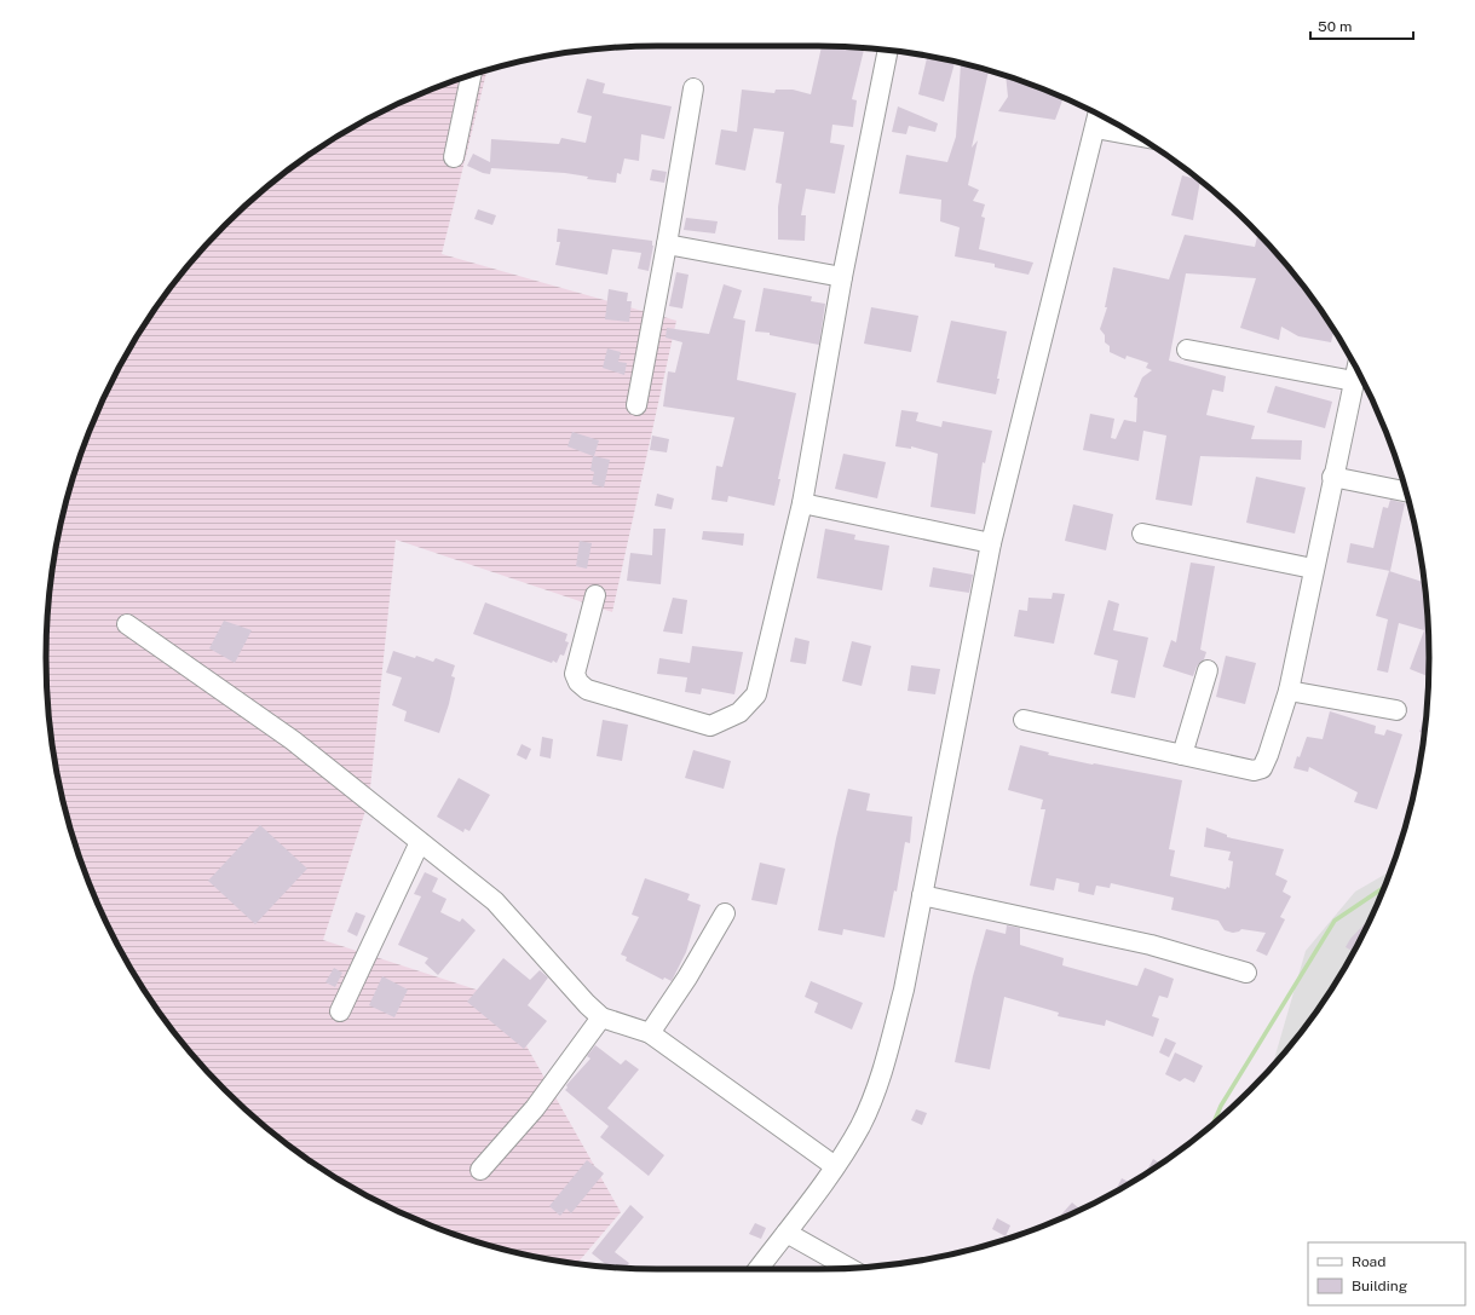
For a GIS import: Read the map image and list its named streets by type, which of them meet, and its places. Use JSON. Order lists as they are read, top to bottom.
{
  "legend": ["Road", "Building"],
  "scale_bar": "50 m"
}
